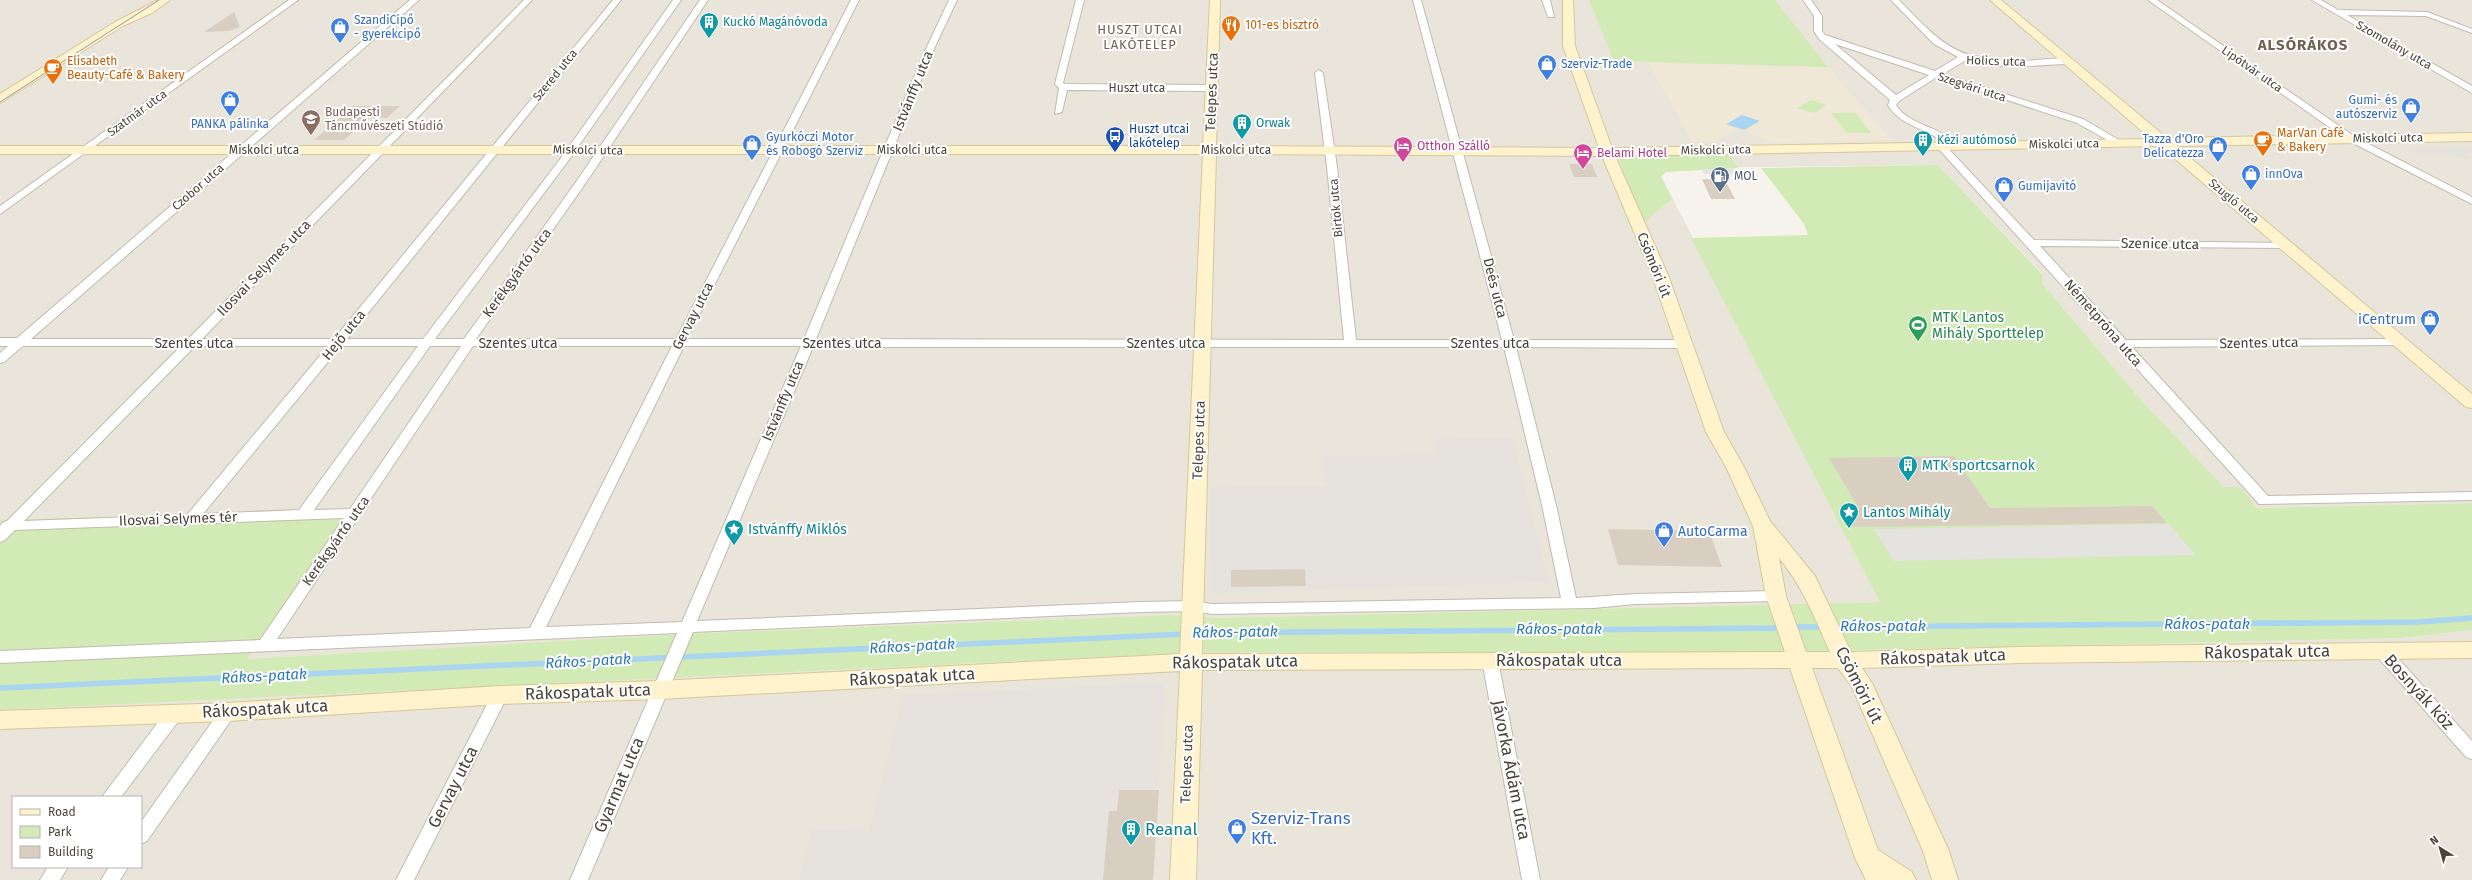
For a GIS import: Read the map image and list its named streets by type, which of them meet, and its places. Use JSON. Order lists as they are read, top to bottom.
{
  "streets": {
    "street": [
      "Szomolány utca",
      "Holics utca",
      "Lipótvár utca",
      "Szered utca",
      "Szegvári utca",
      "Huszt utca",
      "Istvánffy utca",
      "Telepes utca",
      "Szatmár utca",
      "Miskolci utca",
      "Czobor utca",
      "Szugló utca",
      "Birtok utca",
      "Szenice utca",
      "Csömöri út",
      "Ilosvai Selymes utca",
      "Kerékgyártó utca",
      "Deés utca",
      "Gervay utca",
      "Németpróna utca",
      "Hejő utca",
      "Szentes utca",
      "Ilosvai Selymes tér",
      "Rákospatak utca",
      "Bosnyák köz",
      "Jávorka Ádám utca",
      "Gyarmat utca"
    ]
  },
  "crossings": [
    ["Holics utca", "Szegvári utca"],
    ["Holics utca", "Szugló utca"],
    ["Lipótvár utca", "Miskolci utca"],
    ["Szered utca", "Miskolci utca"],
    ["Szered utca", "Hejő utca"],
    ["Szegvári utca", "Miskolci utca"],
    ["Huszt utca", "Telepes utca"],
    ["Istvánffy utca", "Miskolci utca"],
    ["Istvánffy utca", "Szentes utca"],
    ["Istvánffy utca", "Rákospatak utca"],
    ["Istvánffy utca", "Gyarmat utca"],
    ["Telepes utca", "Miskolci utca"],
    ["Telepes utca", "Szentes utca"],
    ["Telepes utca", "Rákospatak utca"],
    ["Szatmár utca", "Miskolci utca"],
    ["Miskolci utca", "Czobor utca"],
    ["Miskolci utca", "Szugló utca"],
    ["Miskolci utca", "Birtok utca"],
    ["Miskolci utca", "Csömöri út"],
    ["Miskolci utca", "Ilosvai Selymes utca"],
    ["Miskolci utca", "Kerékgyártó utca"],
    ["Miskolci utca", "Deés utca"],
    ["Miskolci utca", "Gervay utca"],
    ["Miskolci utca", "Németpróna utca"],
    ["Miskolci utca", "Hejő utca"],
    ["Czobor utca", "Szentes utca"],
    ["Szugló utca", "Szenice utca"],
    ["Szugló utca", "Szentes utca"],
    ["Birtok utca", "Szentes utca"],
    ["Szenice utca", "Németpróna utca"],
    ["Csömöri út", "Szentes utca"],
    ["Csömöri út", "Rákospatak utca"],
    ["Ilosvai Selymes utca", "Szentes utca"],
    ["Ilosvai Selymes utca", "Ilosvai Selymes tér"],
    ["Kerékgyártó utca", "Szentes utca"],
    ["Kerékgyártó utca", "Ilosvai Selymes tér"],
    ["Deés utca", "Szentes utca"],
    ["Gervay utca", "Szentes utca"],
    ["Gervay utca", "Rákospatak utca"],
    ["Németpróna utca", "Szentes utca"],
    ["Hejő utca", "Szentes utca"],
    ["Hejő utca", "Ilosvai Selymes tér"],
    ["Rákospatak utca", "Bosnyák köz"],
    ["Rákospatak utca", "Jávorka Ádám utca"],
    ["Rákospatak utca", "Gyarmat utca"]
  ],
  "districts": ["HUSZT UTCAI LAKÓTELEP", "ALSÓRÁKOS"],
  "water": ["Rákos-patak"],
  "places": {
    "building": [
      "Kuckó Magánóvoda",
      "Orwak",
      "Kézi autómosó",
      "MTK sportcsarnok",
      "Reanal"
    ],
    "restaurant": ["101-es bisztró"],
    "shop": [
      "SzandiCipő - gyerekcipő",
      "Szerviz-Trade",
      "PANKA pálinka",
      "Gumi- és autószerviz",
      "Gyurkóczi Motor és Robogó Szerviz",
      "Tazza d'Oro Delicatezza",
      "innOva",
      "Gumijavító",
      "iCentrum",
      "AutoCarma",
      "Szerviz-Trans Kft."
    ],
    "cafe": ["Elisabeth Beauty-Café & Bakery", "MarVan Café & Bakery"],
    "school or university": ["Budapesti Táncművészeti Stúdió"],
    "bus stop": ["Huszt utcai lakótelep"],
    "hotel": ["Otthon Szálló", "Belami Hotel"],
    "fuel station": ["MOL"],
    "sports": ["MTK Lantos Mihály Sporttelep"],
    "place": ["Lantos Mihály", "Istvánffy Miklós"]
  },
  "legend": ["Road", "Park", "Building"],
  "north": "top left"
}
